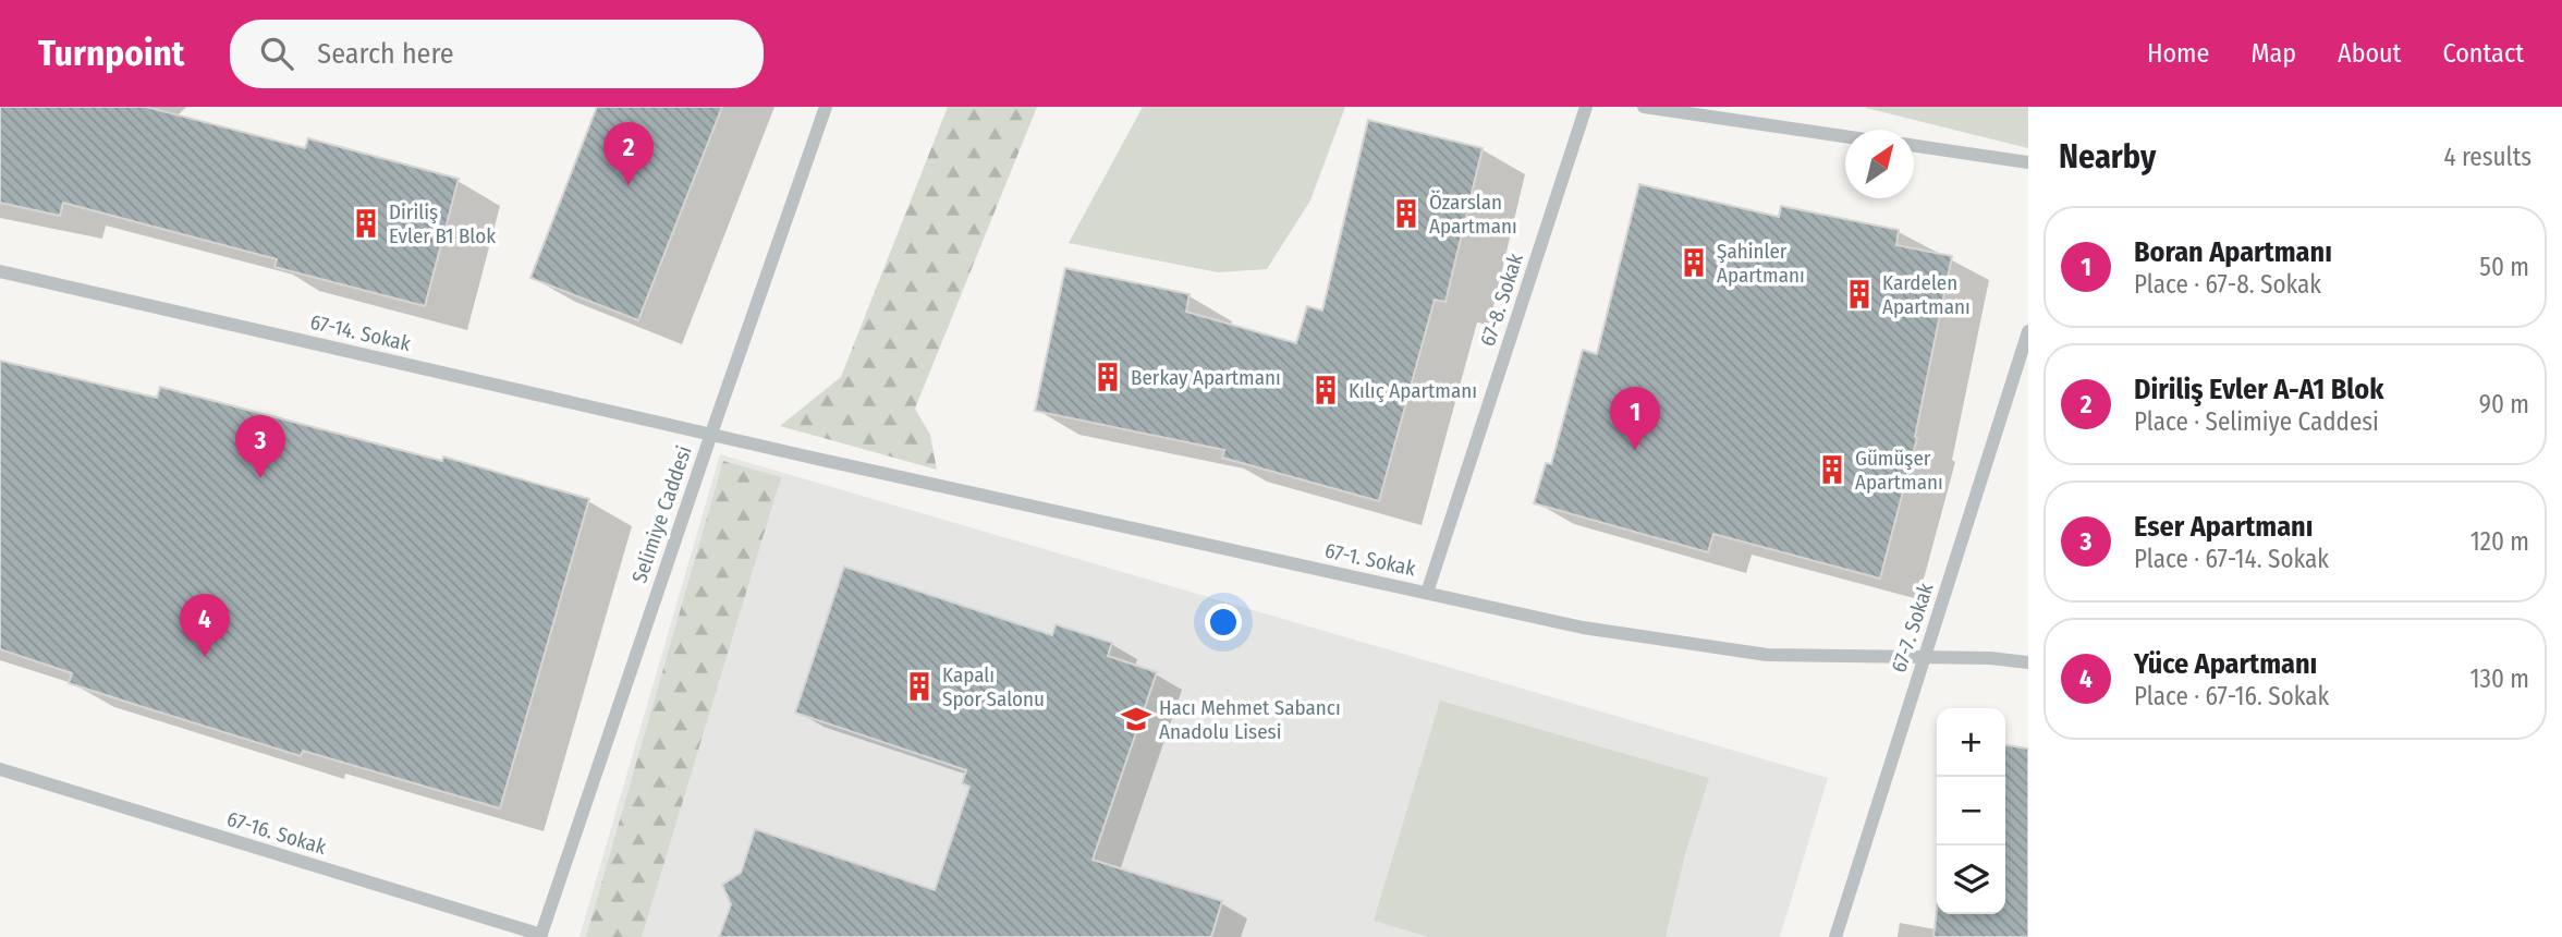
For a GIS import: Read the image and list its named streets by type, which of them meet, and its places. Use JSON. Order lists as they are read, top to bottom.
{
  "streets": {
    "street": [
      "67-8. Sokak",
      "67-14. Sokak",
      "Selimiye Caddesi",
      "67-1. Sokak",
      "67-7. Sokak",
      "67-16. Sokak"
    ]
  },
  "crossings": [
    ["67-8. Sokak", "67-1. Sokak"],
    ["67-14. Sokak", "Selimiye Caddesi"],
    ["67-14. Sokak", "67-1. Sokak"],
    ["Selimiye Caddesi", "67-1. Sokak"],
    ["Selimiye Caddesi", "67-16. Sokak"],
    ["67-1. Sokak", "67-7. Sokak"]
  ],
  "places": {
    "building": [
      "Özarslan Apartmanı",
      "Diriliş Evler B1 Blok",
      "Şahinler Apartmanı",
      "Kardelen Apartmanı",
      "Berkay Apartmanı",
      "Kılıç Apartmanı",
      "Gümüşer Apartmanı",
      "Kapalı Spor Salonu"
    ],
    "school or university": ["Hacı Mehmet Sabancı Anadolu Lisesi"]
  },
  "north": "top right",
  "page": {
    "header": "Turnpoint",
    "search": "Search here",
    "nav": [
      "Home",
      "Map",
      "About",
      "Contact"
    ],
    "heading": ["Nearby", "4 results"],
    "pins": [
      "2",
      "1",
      "3",
      "4"
    ],
    "list": [
      {
        "mark": "1",
        "name": "Boran Apartmanı",
        "note": "Place · 67-8. Sokak",
        "value": "50 m"
      },
      {
        "mark": "2",
        "name": "Diriliş Evler A-A1 Blok",
        "note": "Place · Selimiye Caddesi",
        "value": "90 m"
      },
      {
        "mark": "3",
        "name": "Eser Apartmanı",
        "note": "Place · 67-14. Sokak",
        "value": "120 m"
      },
      {
        "mark": "4",
        "name": "Yüce Apartmanı",
        "note": "Place · 67-16. Sokak",
        "value": "130 m"
      }
    ],
    "map_buttons": ["+", "−"]
  }
}
